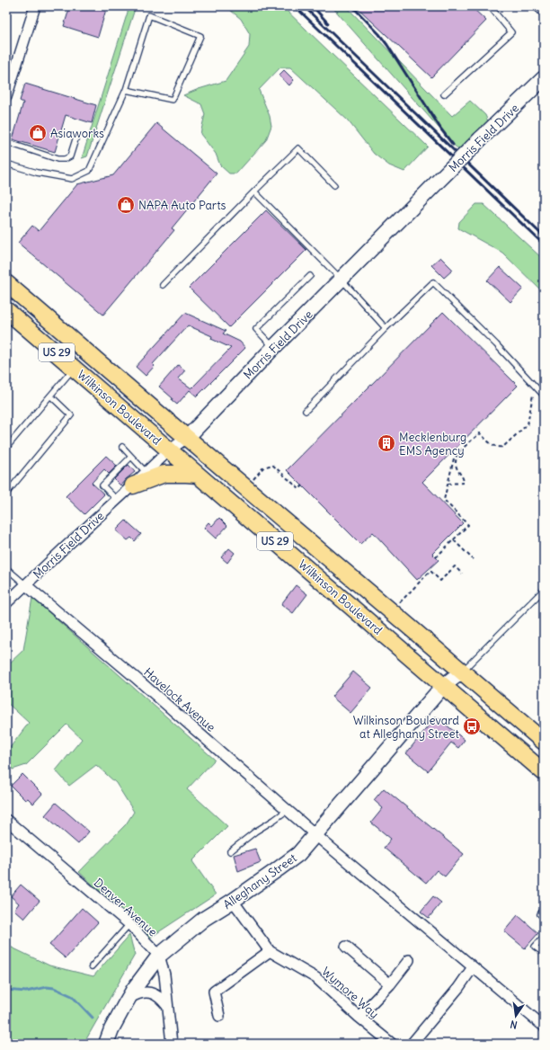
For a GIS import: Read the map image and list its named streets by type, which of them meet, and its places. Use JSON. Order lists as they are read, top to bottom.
{
  "streets": {
    "main road": ["US 29", "Wilkinson Boulevard"],
    "street": [
      "Morris Field Drive",
      "Havelock Avenue",
      "Alleghany Street",
      "Denver Avenue",
      "Wymore Way"
    ]
  },
  "crossings": [
    ["Morris Field Drive", "Wilkinson Boulevard"],
    ["Morris Field Drive", "Havelock Avenue"],
    ["Wilkinson Boulevard", "Alleghany Street"],
    ["Havelock Avenue", "Alleghany Street"],
    ["Alleghany Street", "Denver Avenue"],
    ["Alleghany Street", "Wymore Way"]
  ],
  "places": {
    "shop": ["Asiaworks", "NAPA Auto Parts"],
    "building": ["Mecklenburg EMS Agency"],
    "bus stop": ["Wilkinson Boulevard at Alleghany Street"]
  },
  "north": "bottom"
}
